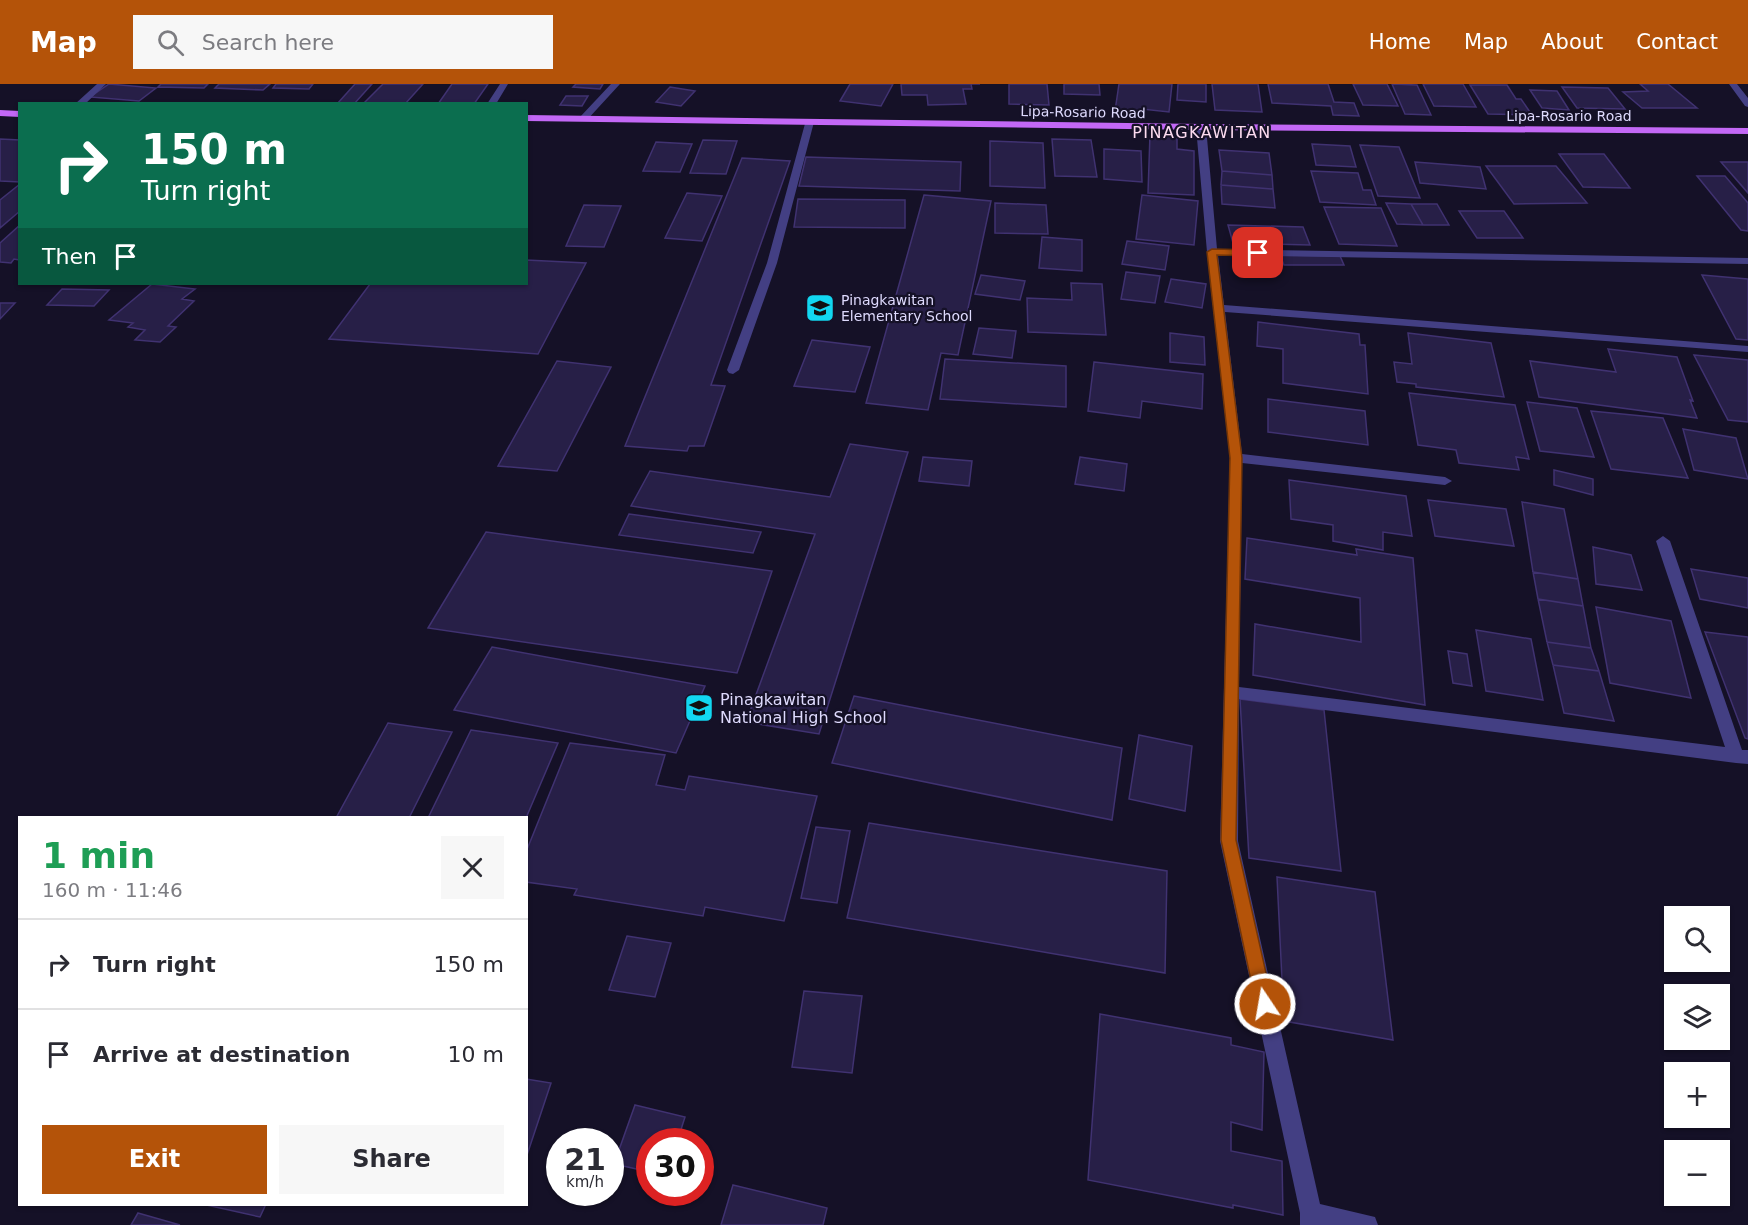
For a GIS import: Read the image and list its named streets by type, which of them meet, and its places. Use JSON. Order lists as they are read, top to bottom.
{
  "streets": {
    "main road": ["Lipa-Rosario Road"]
  },
  "districts": ["PINAGKAWITAN"],
  "places": {
    "school or university": ["Pinagkawitan Elementary School", "Pinagkawitan National High School"]
  },
  "page": {
    "header": "Map",
    "search": "Search here",
    "nav": [
      "Home",
      "Map",
      "About",
      "Contact"
    ],
    "turn": ["150 m", "Turn right"],
    "then": "Then",
    "heading": ["1 min", "160 m · 11:46"],
    "map_buttons": ["+", "−"],
    "list": [
      {
        "name": "Turn right",
        "value": "150 m"
      },
      {
        "name": "Arrive at destination",
        "value": "10 m"
      }
    ],
    "buttons": ["Exit", "Share"],
    "speed": "21 km/h",
    "limit": "30"
  }
}
